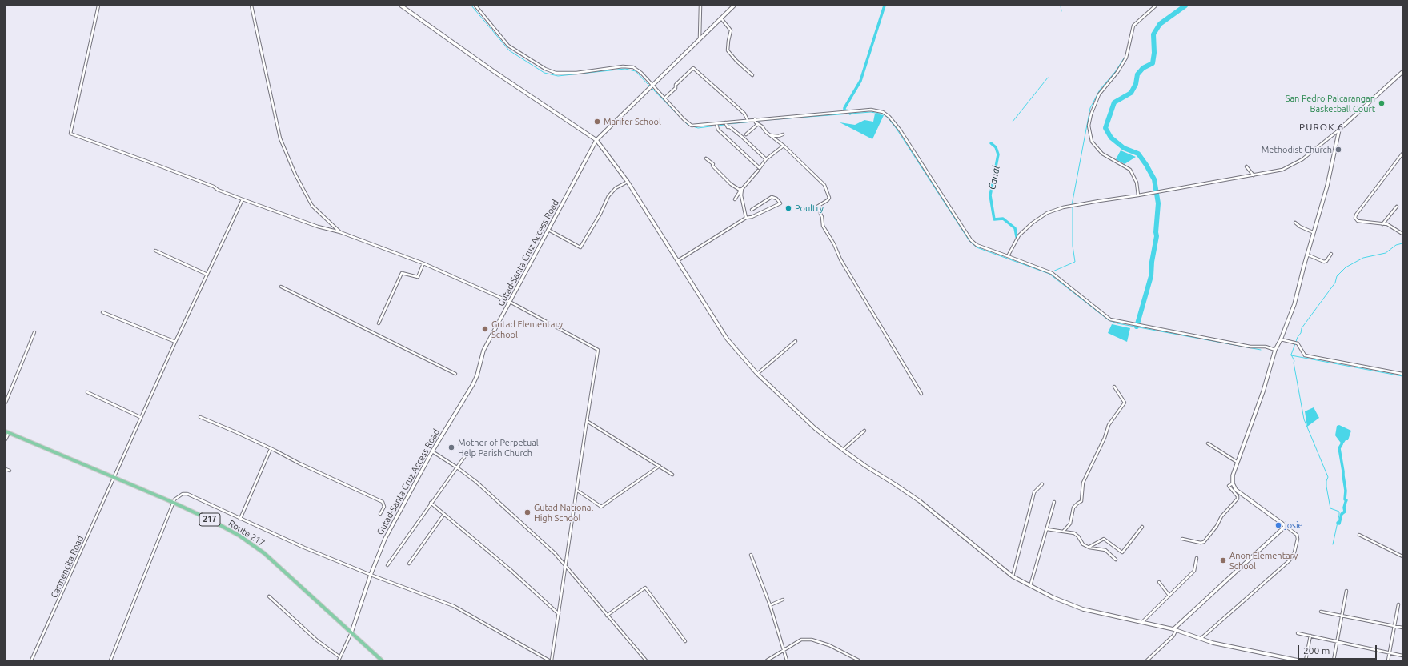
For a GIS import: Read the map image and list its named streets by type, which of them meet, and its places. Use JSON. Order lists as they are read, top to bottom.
{
  "streets": {
    "main road": ["217", "Route 217"],
    "street": ["Gutad-Santa Cruz Access Road", "Carmencita Road"]
  },
  "crossings": [
    ["Gutad-Santa Cruz Access Road", "Route 217"],
    ["Route 217", "Carmencita Road"]
  ],
  "districts": ["PUROK 6"],
  "water": ["Canal"],
  "places": [
    "San Pedro Palcarangan Basketball Court",
    "Marifer School",
    "Methodist Church",
    "Poultry",
    "Gutad Elementary School",
    "Mother of Perpetual Help Parish Church",
    "Gutad National High School",
    "josie",
    "Anon Elementary School"
  ],
  "scale_bar": "200 m"
}
